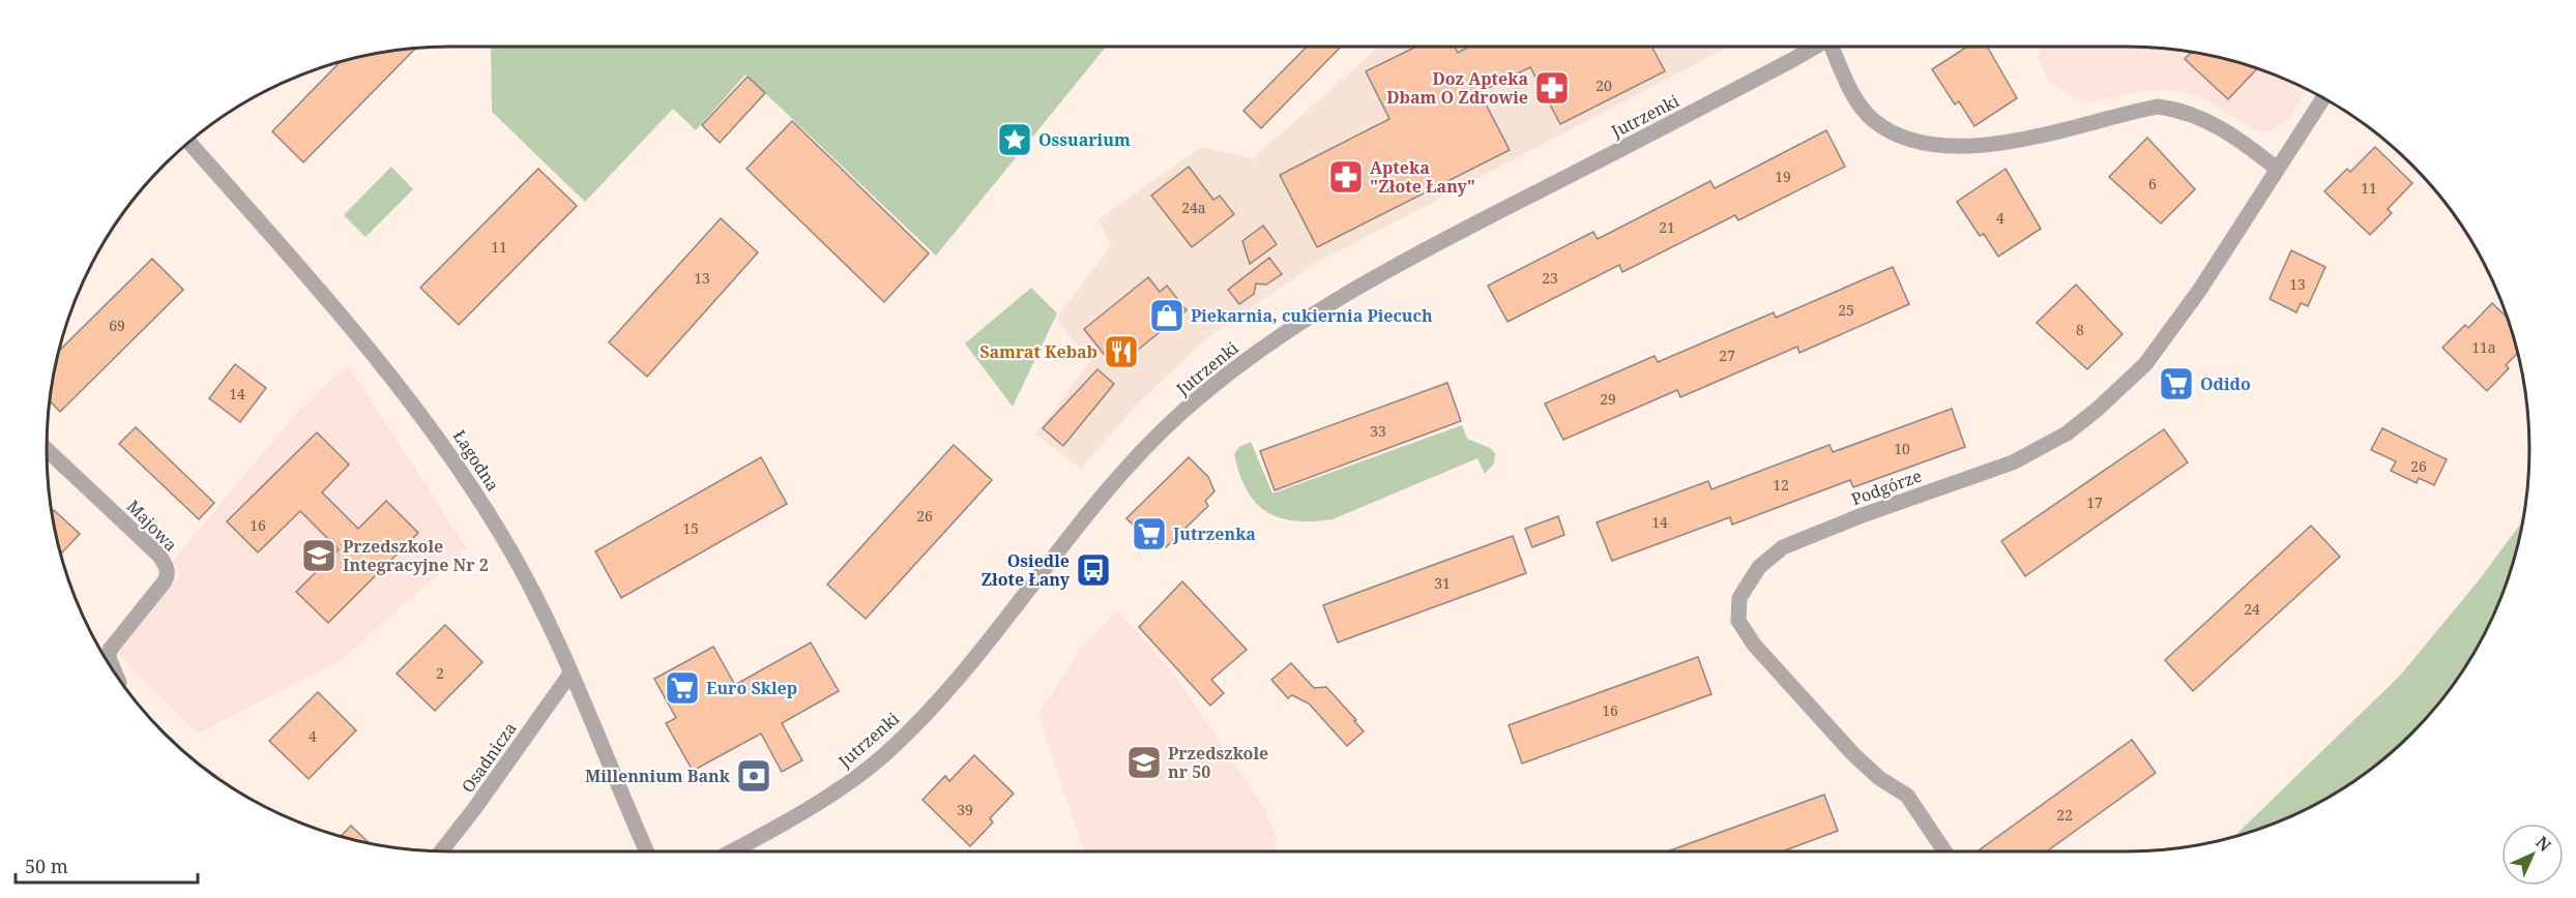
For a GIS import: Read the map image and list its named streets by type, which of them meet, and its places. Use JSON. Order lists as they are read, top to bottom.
{
  "streets": {
    "street": [
      "Jutrzenki",
      "Łagodna",
      "Podgórze",
      "Majowa",
      "Osadnicza"
    ]
  },
  "crossings": [
    ["Łagodna", "Osadnicza"]
  ],
  "places": {
    "pharmacy": ["Doz Apteka Dbam O Zdrowie", "Apteka \"Złote Łany\""],
    "place": ["Ossuarium"],
    "shop": ["Piekarnia, cukiernia Piecuch"],
    "restaurant": ["Samrat Kebab"],
    "supermarket": ["Odido", "Jutrzenka", "Euro Sklep"],
    "school or university": ["Przedszkole Integracyjne Nr 2", "Przedszkole nr 50"],
    "bus stop": ["Osiedle Złote Łany"],
    "bank": ["Millennium Bank"]
  },
  "house_numbers": [
    "20",
    "19",
    "6",
    "11",
    "24a",
    "4",
    "21",
    "11",
    "13",
    "23",
    "13",
    "25",
    "69",
    "8",
    "11a",
    "27",
    "14",
    "29",
    "33",
    "10",
    "26",
    "12",
    "17",
    "26",
    "14",
    "16",
    "15",
    "31",
    "24",
    "2",
    "16",
    "4",
    "39",
    "22"
  ],
  "scale_bar": "50 m",
  "north": "top right"
}
